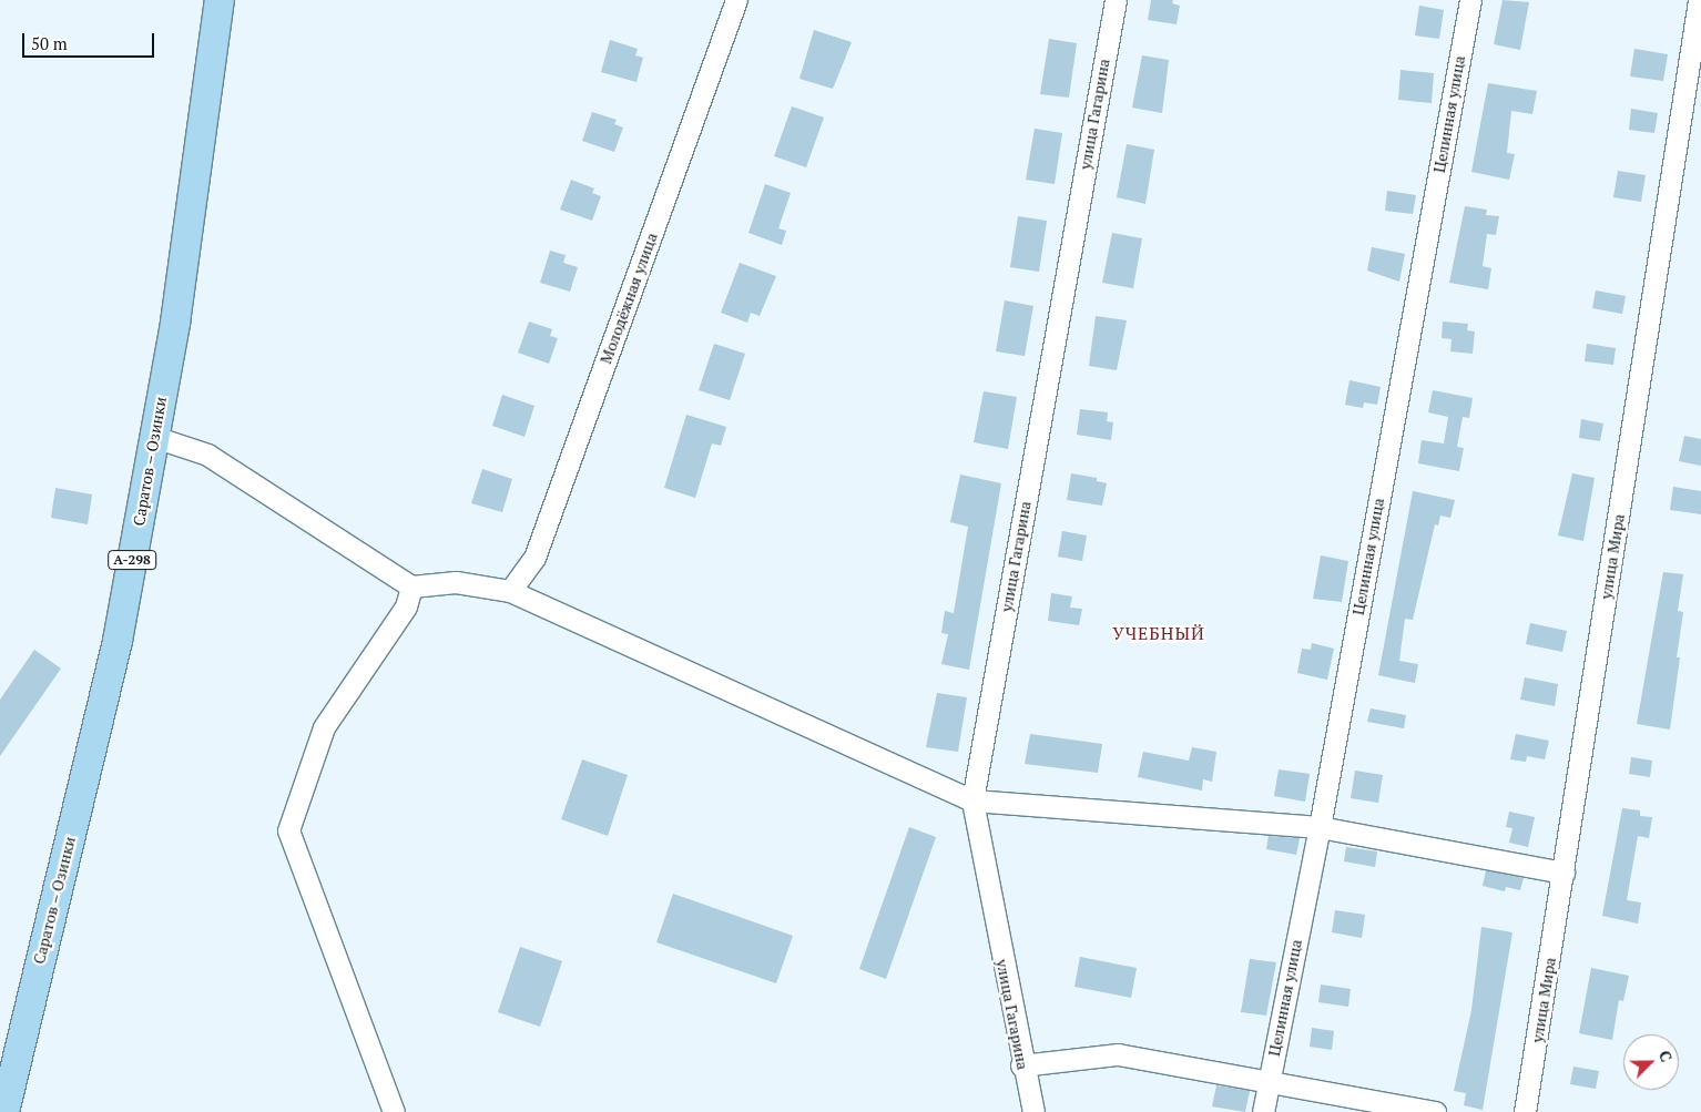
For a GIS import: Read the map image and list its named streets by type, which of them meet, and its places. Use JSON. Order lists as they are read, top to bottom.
{
  "streets": {
    "highway": ["Саратов – Озинки", "А-298"],
    "street": [
      "улица Гагарина",
      "Целинная улица",
      "Молодёжная улица",
      "улица Мира"
    ]
  },
  "districts": ["УЧЕБНЫЙ"],
  "scale_bar": "50 m",
  "north": "top right"
}
